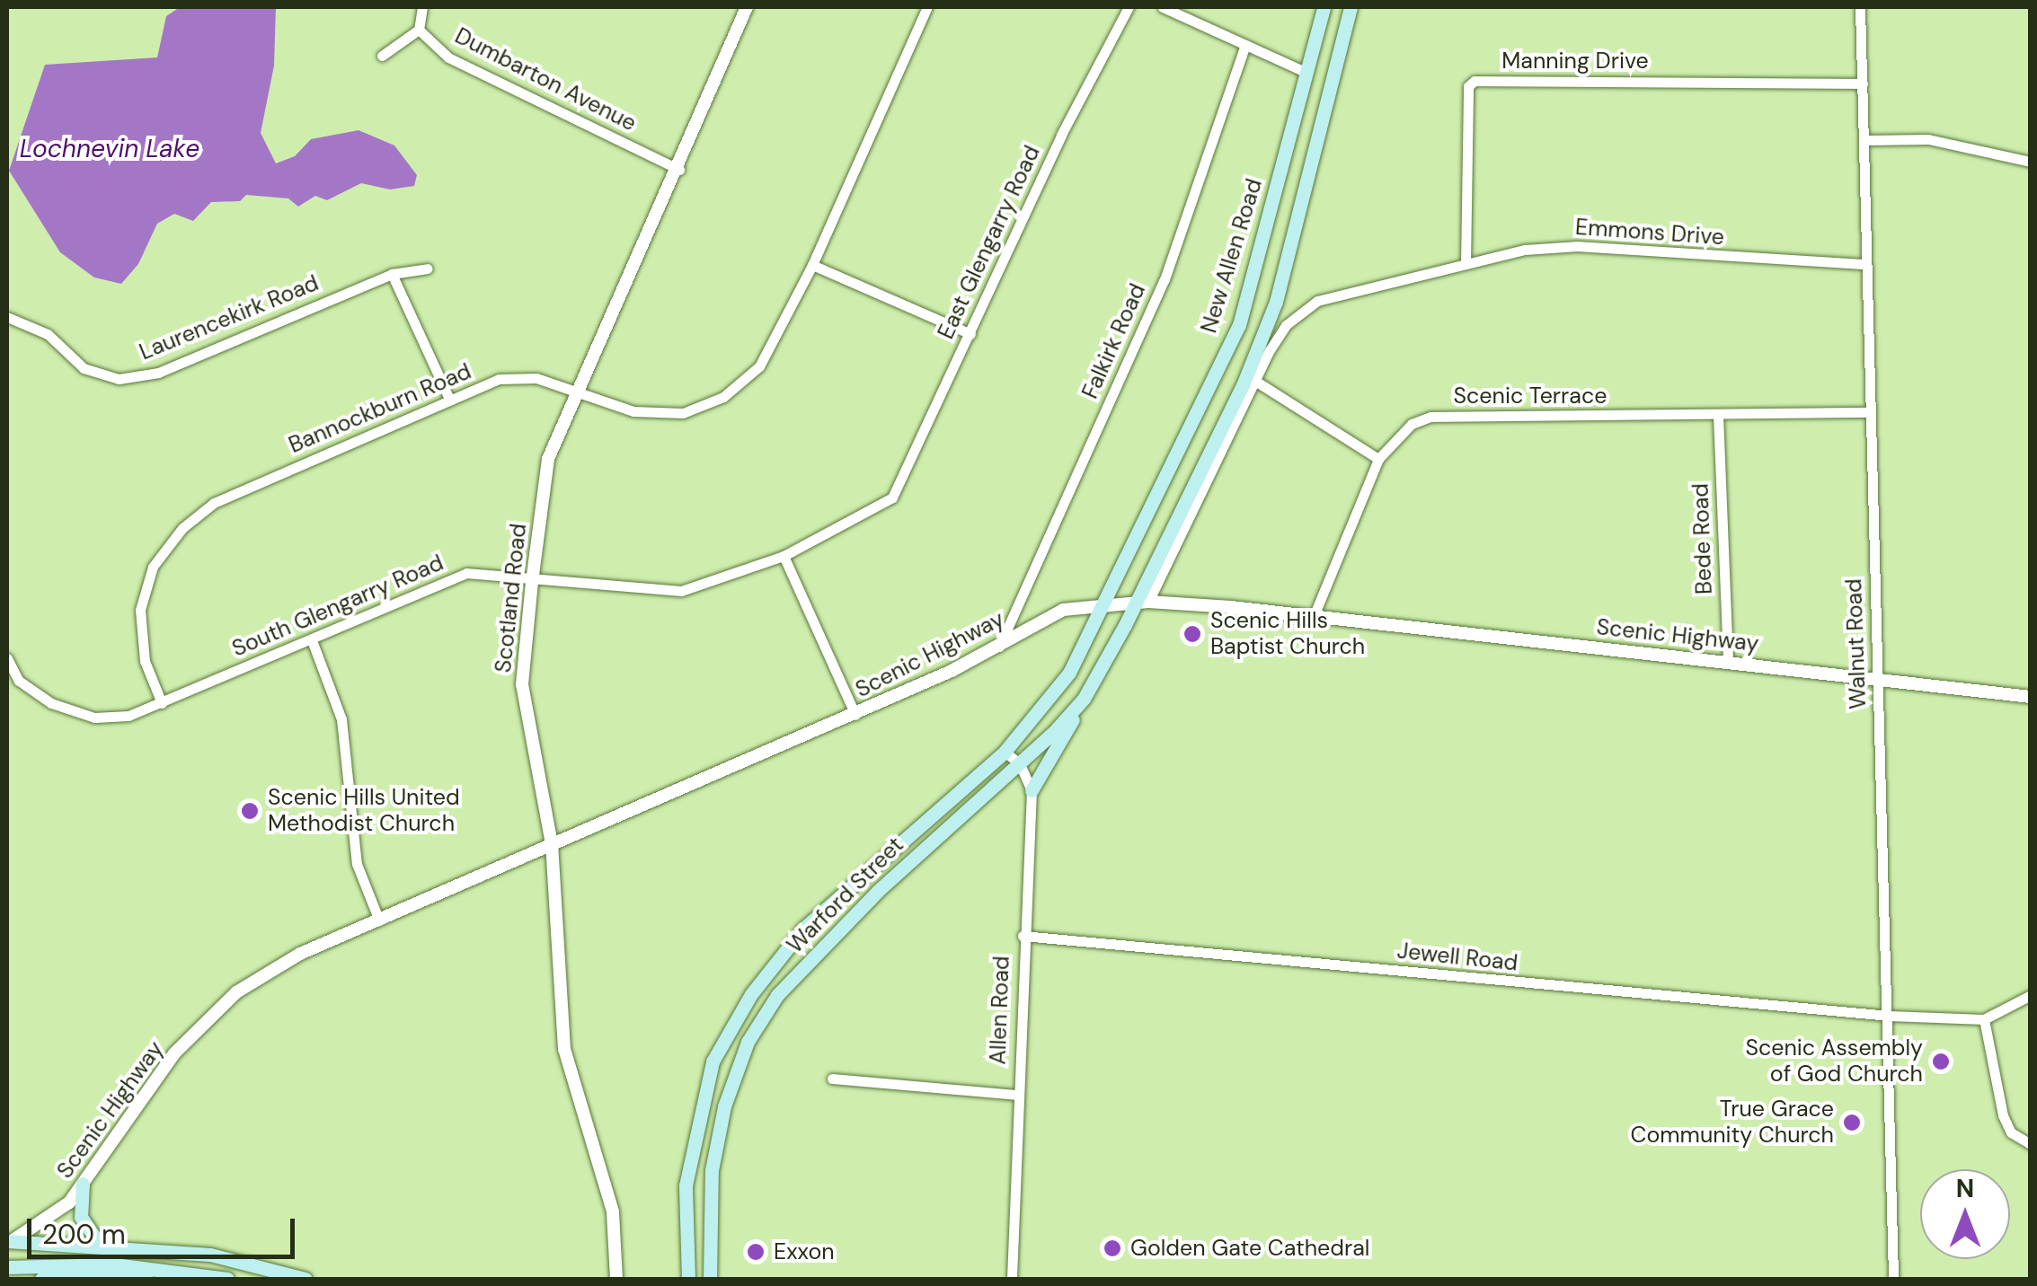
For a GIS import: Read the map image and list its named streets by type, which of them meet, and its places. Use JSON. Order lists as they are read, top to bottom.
{
  "streets": {
    "main road": ["New Allen Road", "Warford Street"],
    "street": [
      "Manning Drive",
      "Dumbarton Avenue",
      "Emmons Drive",
      "East Glengarry Road",
      "Laurencekirk Road",
      "Falkirk Road",
      "Scenic Terrace",
      "Bannockburn Road",
      "Bede Road",
      "Scotland Road",
      "South Glengarry Road",
      "Scenic Highway",
      "Walnut Road",
      "Jewell Road",
      "Allen Road"
    ]
  },
  "crossings": [
    ["Manning Drive", "Emmons Drive"],
    ["Manning Drive", "Walnut Road"],
    ["Dumbarton Avenue", "Scotland Road"],
    ["Emmons Drive", "Walnut Road"],
    ["East Glengarry Road", "South Glengarry Road"],
    ["New Allen Road", "Scenic Highway"],
    ["New Allen Road", "Warford Street"],
    ["Falkirk Road", "Scenic Highway"],
    ["Scenic Terrace", "Bede Road"],
    ["Scenic Terrace", "Scenic Highway"],
    ["Scenic Terrace", "Walnut Road"],
    ["Bannockburn Road", "Scotland Road"],
    ["Bannockburn Road", "South Glengarry Road"],
    ["Bede Road", "Scenic Highway"],
    ["Scotland Road", "South Glengarry Road"],
    ["Scotland Road", "Scenic Highway"],
    ["Scenic Highway", "Walnut Road"],
    ["Scenic Highway", "Warford Street"],
    ["Walnut Road", "Jewell Road"],
    ["Warford Street", "Allen Road"],
    ["Jewell Road", "Allen Road"]
  ],
  "water": ["Lochnevin Lake"],
  "places": [
    "Scenic Hills Baptist Church",
    "Scenic Hills United Methodist Church",
    "Scenic Assembly of God Church",
    "True Grace Community Church",
    "Golden Gate Cathedral",
    "Exxon"
  ],
  "scale_bar": "200 m",
  "north": "top"
}
